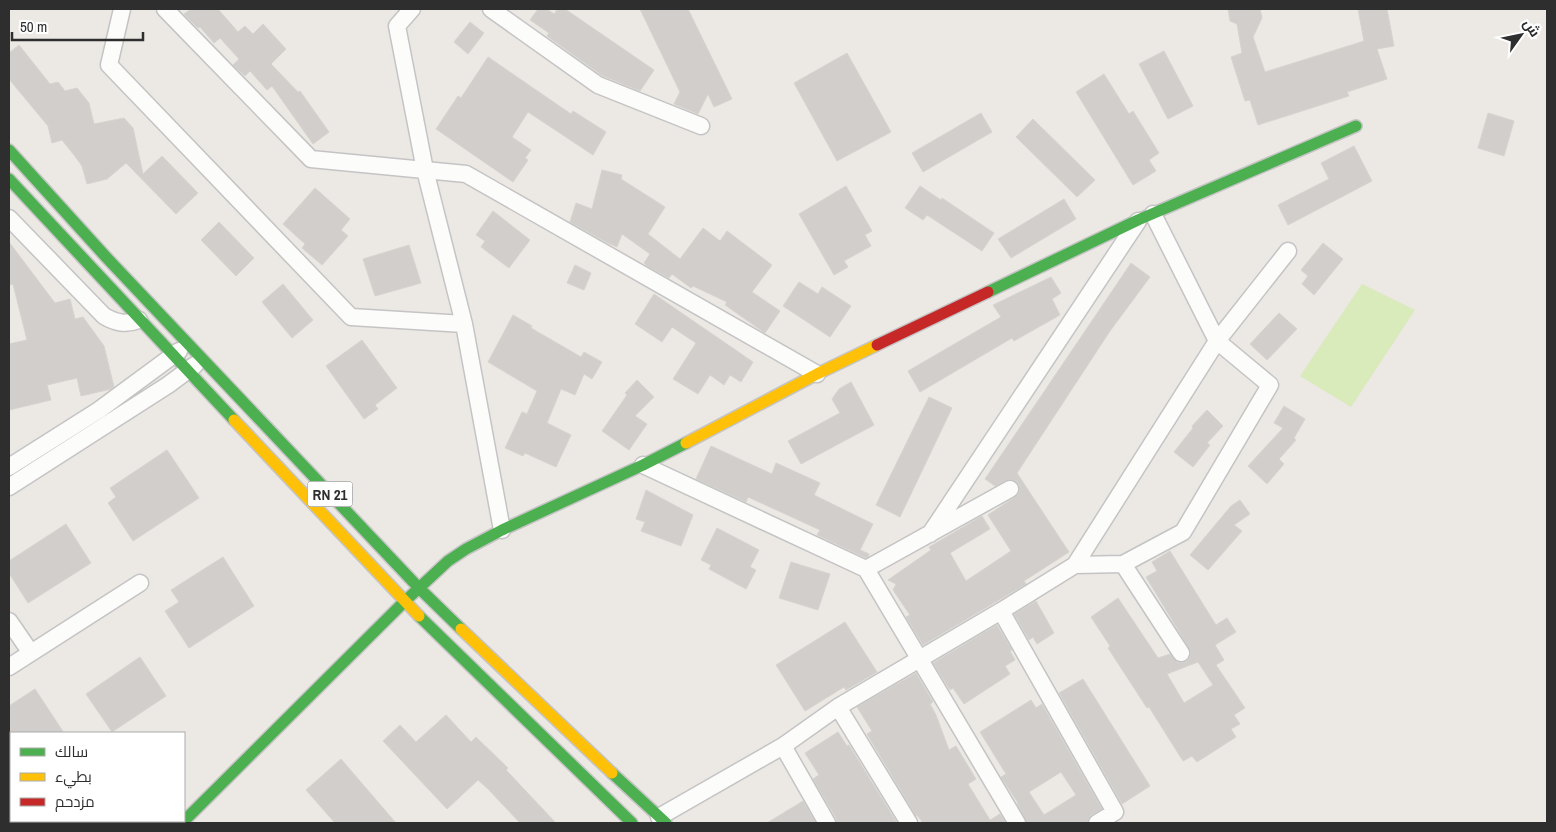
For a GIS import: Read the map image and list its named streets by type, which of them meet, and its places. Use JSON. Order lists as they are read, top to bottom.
{
  "streets": {
    "main road": ["RN 21"]
  },
  "legend": ["سالك", "بطيء", "مزدحم"],
  "scale_bar": "50 m",
  "north": "top right"
}
